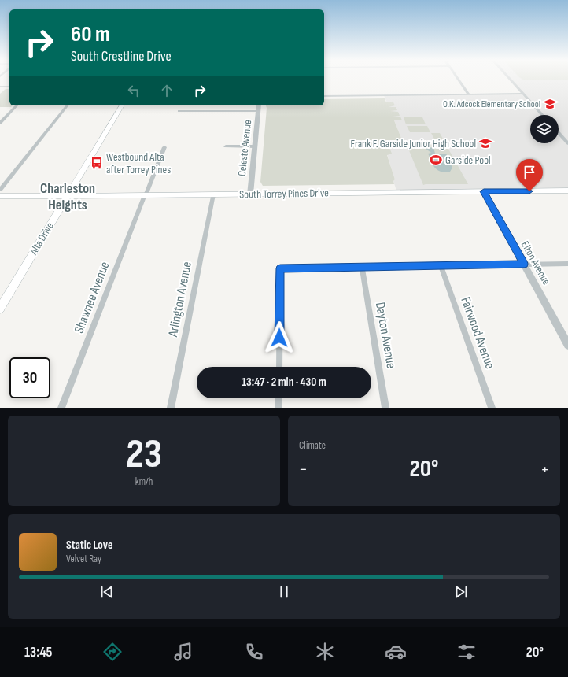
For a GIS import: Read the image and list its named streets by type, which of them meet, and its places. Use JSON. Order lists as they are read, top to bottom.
{
  "streets": {
    "main road": ["South Torrey Pines Drive", "Alta Drive"],
    "street": [
      "Celeste Avenue",
      "Elton Avenue",
      "Shawnee Avenue",
      "Arlington Avenue",
      "Fairwood Avenue",
      "Dayton Avenue"
    ]
  },
  "crossings": [
    ["Celeste Avenue", "South Torrey Pines Drive"],
    ["South Torrey Pines Drive", "Alta Drive"],
    ["South Torrey Pines Drive", "Elton Avenue"],
    ["South Torrey Pines Drive", "Shawnee Avenue"],
    ["South Torrey Pines Drive", "Arlington Avenue"]
  ],
  "districts": ["Charleston Heights"],
  "places": {
    "school or university": ["O.K. Adcock Elementary School", "Frank F. Garside Junior High School"],
    "sports": ["Garside Pool"],
    "bus stop": ["Westbound Alta after Torrey Pines"]
  },
  "page": {
    "turn": ["60 m", "South Crestline Drive"],
    "limit": "30",
    "trip": "13:47 · 2 min · 430 m",
    "tile": [
      ["23", "km/h"],
      "Climate"
    ],
    "heat": ["−", "20°", "+"],
    "song": ["Static Love", "Velvet Ray"],
    "tabs": ["13:45", "20°"]
  }
}
